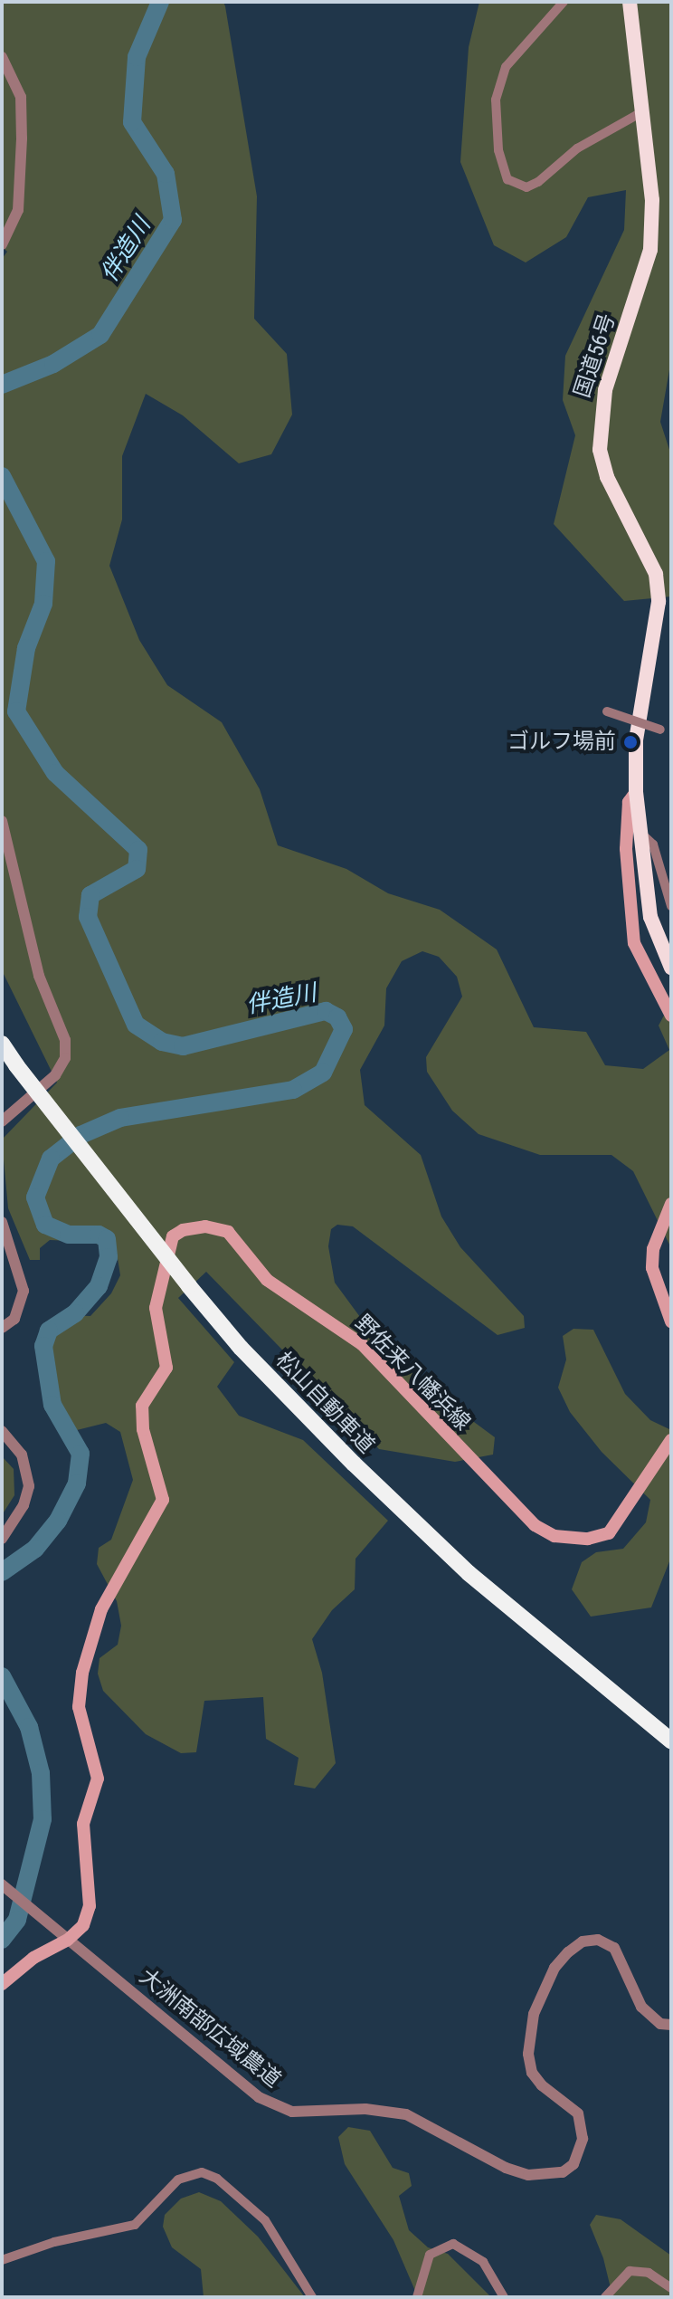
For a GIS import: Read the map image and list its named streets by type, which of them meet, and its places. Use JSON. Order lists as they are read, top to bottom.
{
  "streets": {
    "highway": ["国道56号", "松山自動車道"],
    "main road": ["野佐来八幡浜線"],
    "street": ["大洲南部広域農道"]
  },
  "crossings": [
    ["野佐来八幡浜線", "大洲南部広域農道"]
  ],
  "water": ["伴造川"],
  "places": ["ゴルフ場前"]
}
